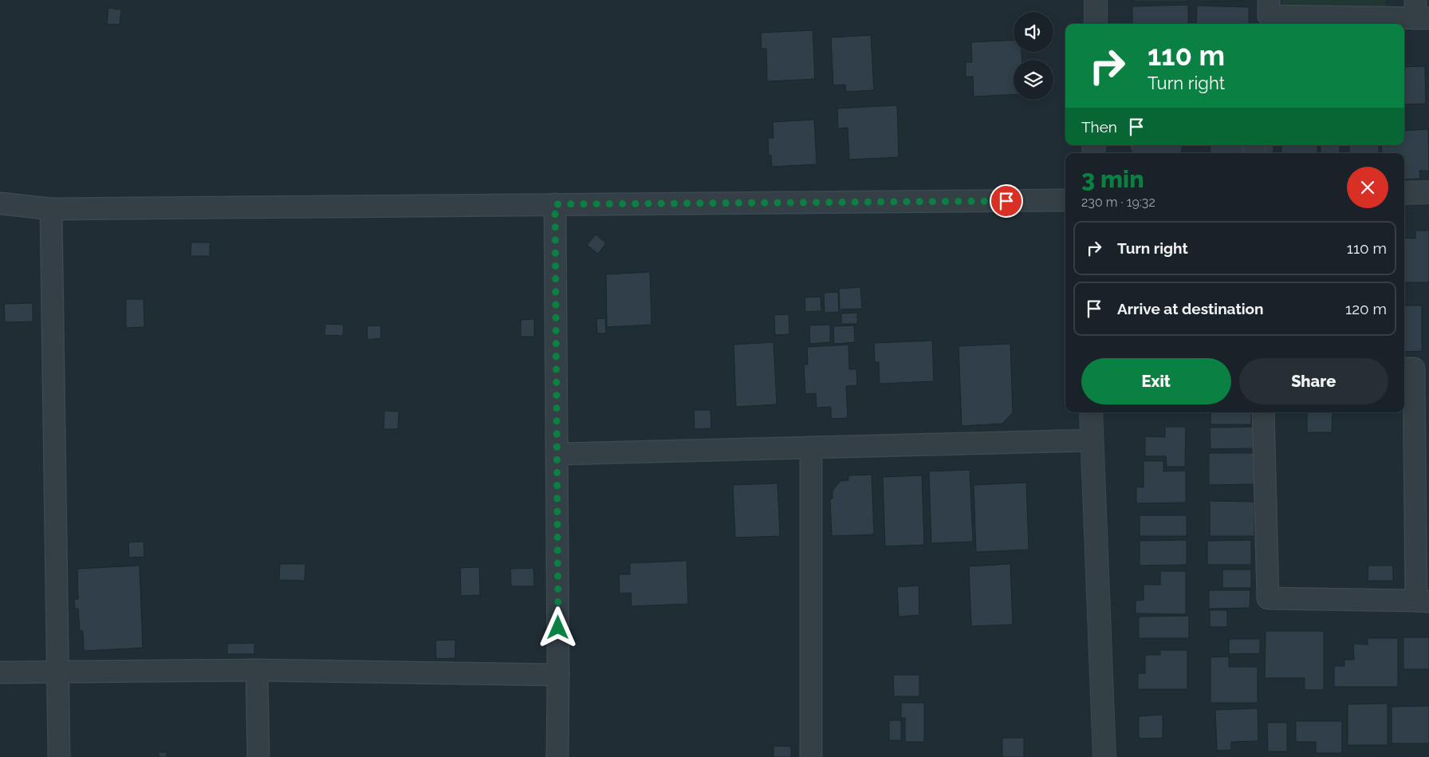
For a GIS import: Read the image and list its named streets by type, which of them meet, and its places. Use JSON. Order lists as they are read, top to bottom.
{
  "page": {
    "turn": ["110 m", "Turn right"],
    "then": "Then",
    "heading": ["3 min", "230 m · 19:32"],
    "list": [
      {
        "name": "Turn right",
        "value": "110 m"
      },
      {
        "name": "Arrive at destination",
        "value": "120 m"
      }
    ],
    "buttons": ["Exit", "Share"]
  }
}
